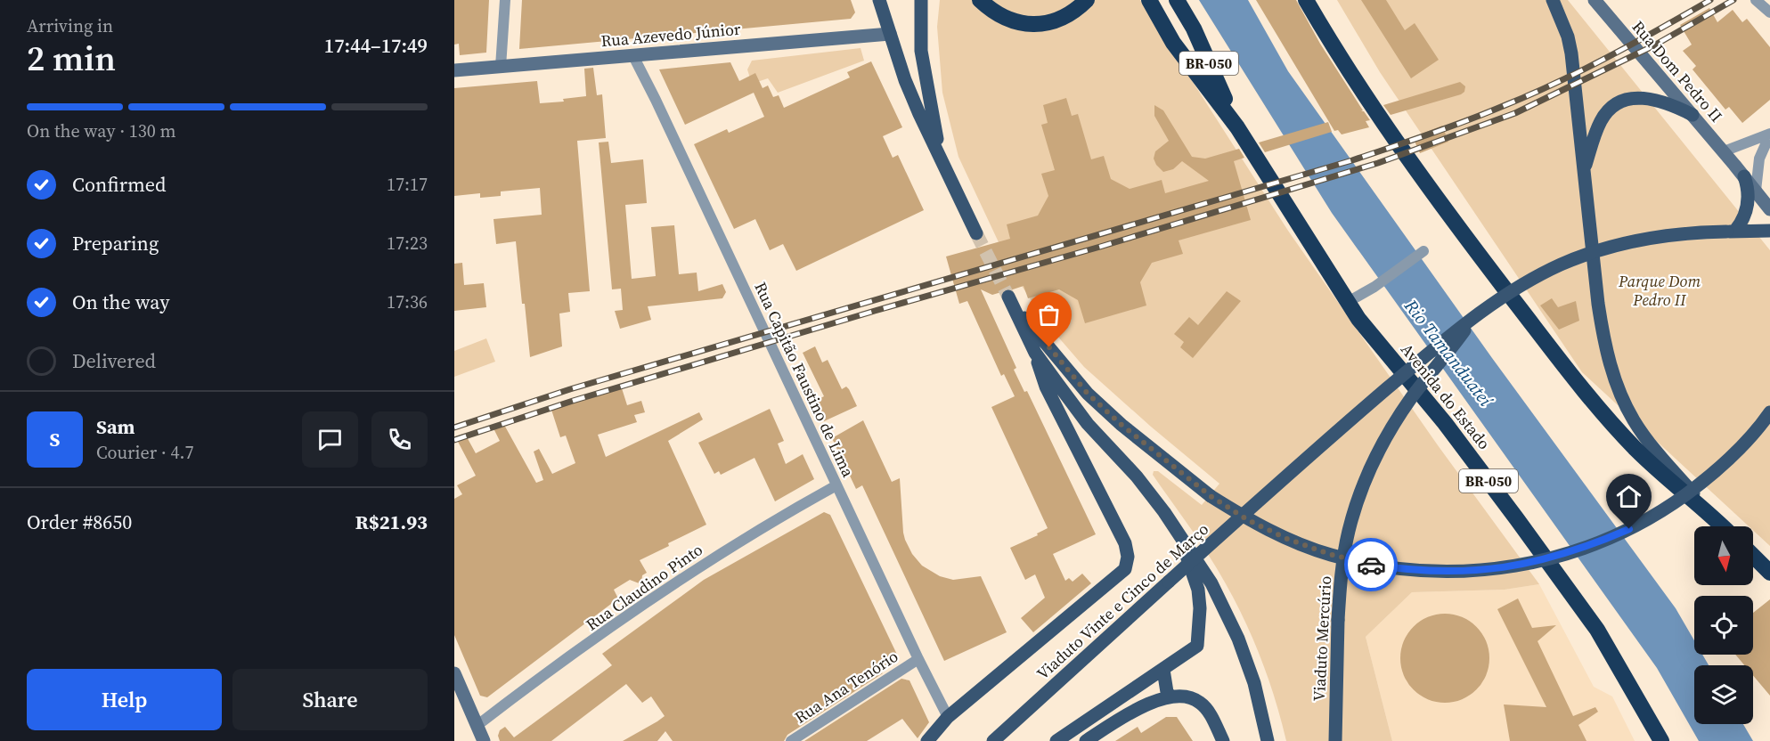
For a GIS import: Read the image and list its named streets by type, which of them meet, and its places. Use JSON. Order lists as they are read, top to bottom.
{
  "streets": {
    "highway": ["BR-050", "Avenida do Estado"],
    "main road": ["Viaduto Vinte e Cinco de Março", "Viaduto Mercúrio"],
    "street": [
      "Rua Azevedo Júnior",
      "Rua Dom Pedro II",
      "Rua Capitão Faustino de Lima",
      "Rua Claudino Pinto",
      "Rua Ana Tenório"
    ]
  },
  "crossings": [
    ["Rua Azevedo Júnior", "Rua Capitão Faustino de Lima"],
    ["Rua Capitão Faustino de Lima", "Rua Claudino Pinto"],
    ["Rua Capitão Faustino de Lima", "Rua Ana Tenório"],
    ["Viaduto Vinte e Cinco de Março", "Viaduto Mercúrio"]
  ],
  "water": ["Rio Tamanduateí"],
  "parks": ["Parque Dom Pedro II"],
  "north": "bottom",
  "page": {
    "heading": ["2 min", "Arriving in", "17:44–17:49"],
    "panel": [
      "Sam",
      "Courier · 4.7",
      "Order #8650",
      "R$21.93"
    ],
    "bar": "On the way · 130 m",
    "list": [
      ["Confirmed", "17:17"],
      ["Preparing", "17:23"],
      ["On the way", "17:36"],
      "Delivered"
    ],
    "round": "S",
    "buttons": ["Help", "Share"]
  }
}
